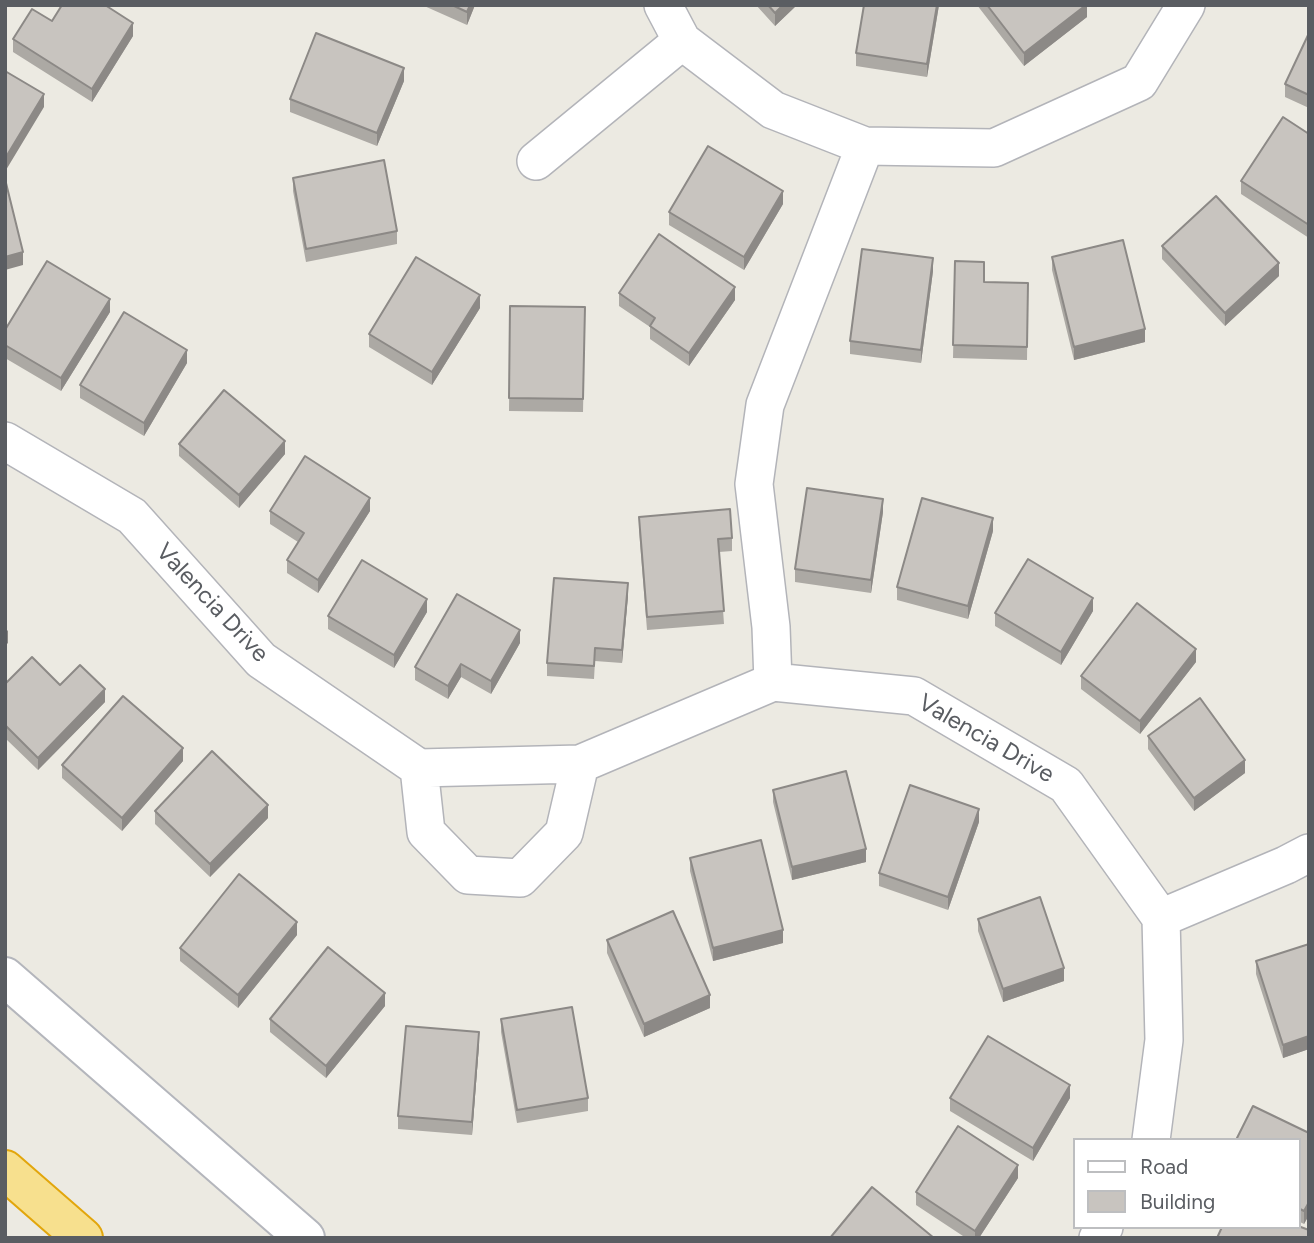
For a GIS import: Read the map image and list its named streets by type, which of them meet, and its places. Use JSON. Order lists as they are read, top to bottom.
{
  "streets": {
    "street": ["Valencia Drive"]
  },
  "legend": ["Road", "Building"]
}
